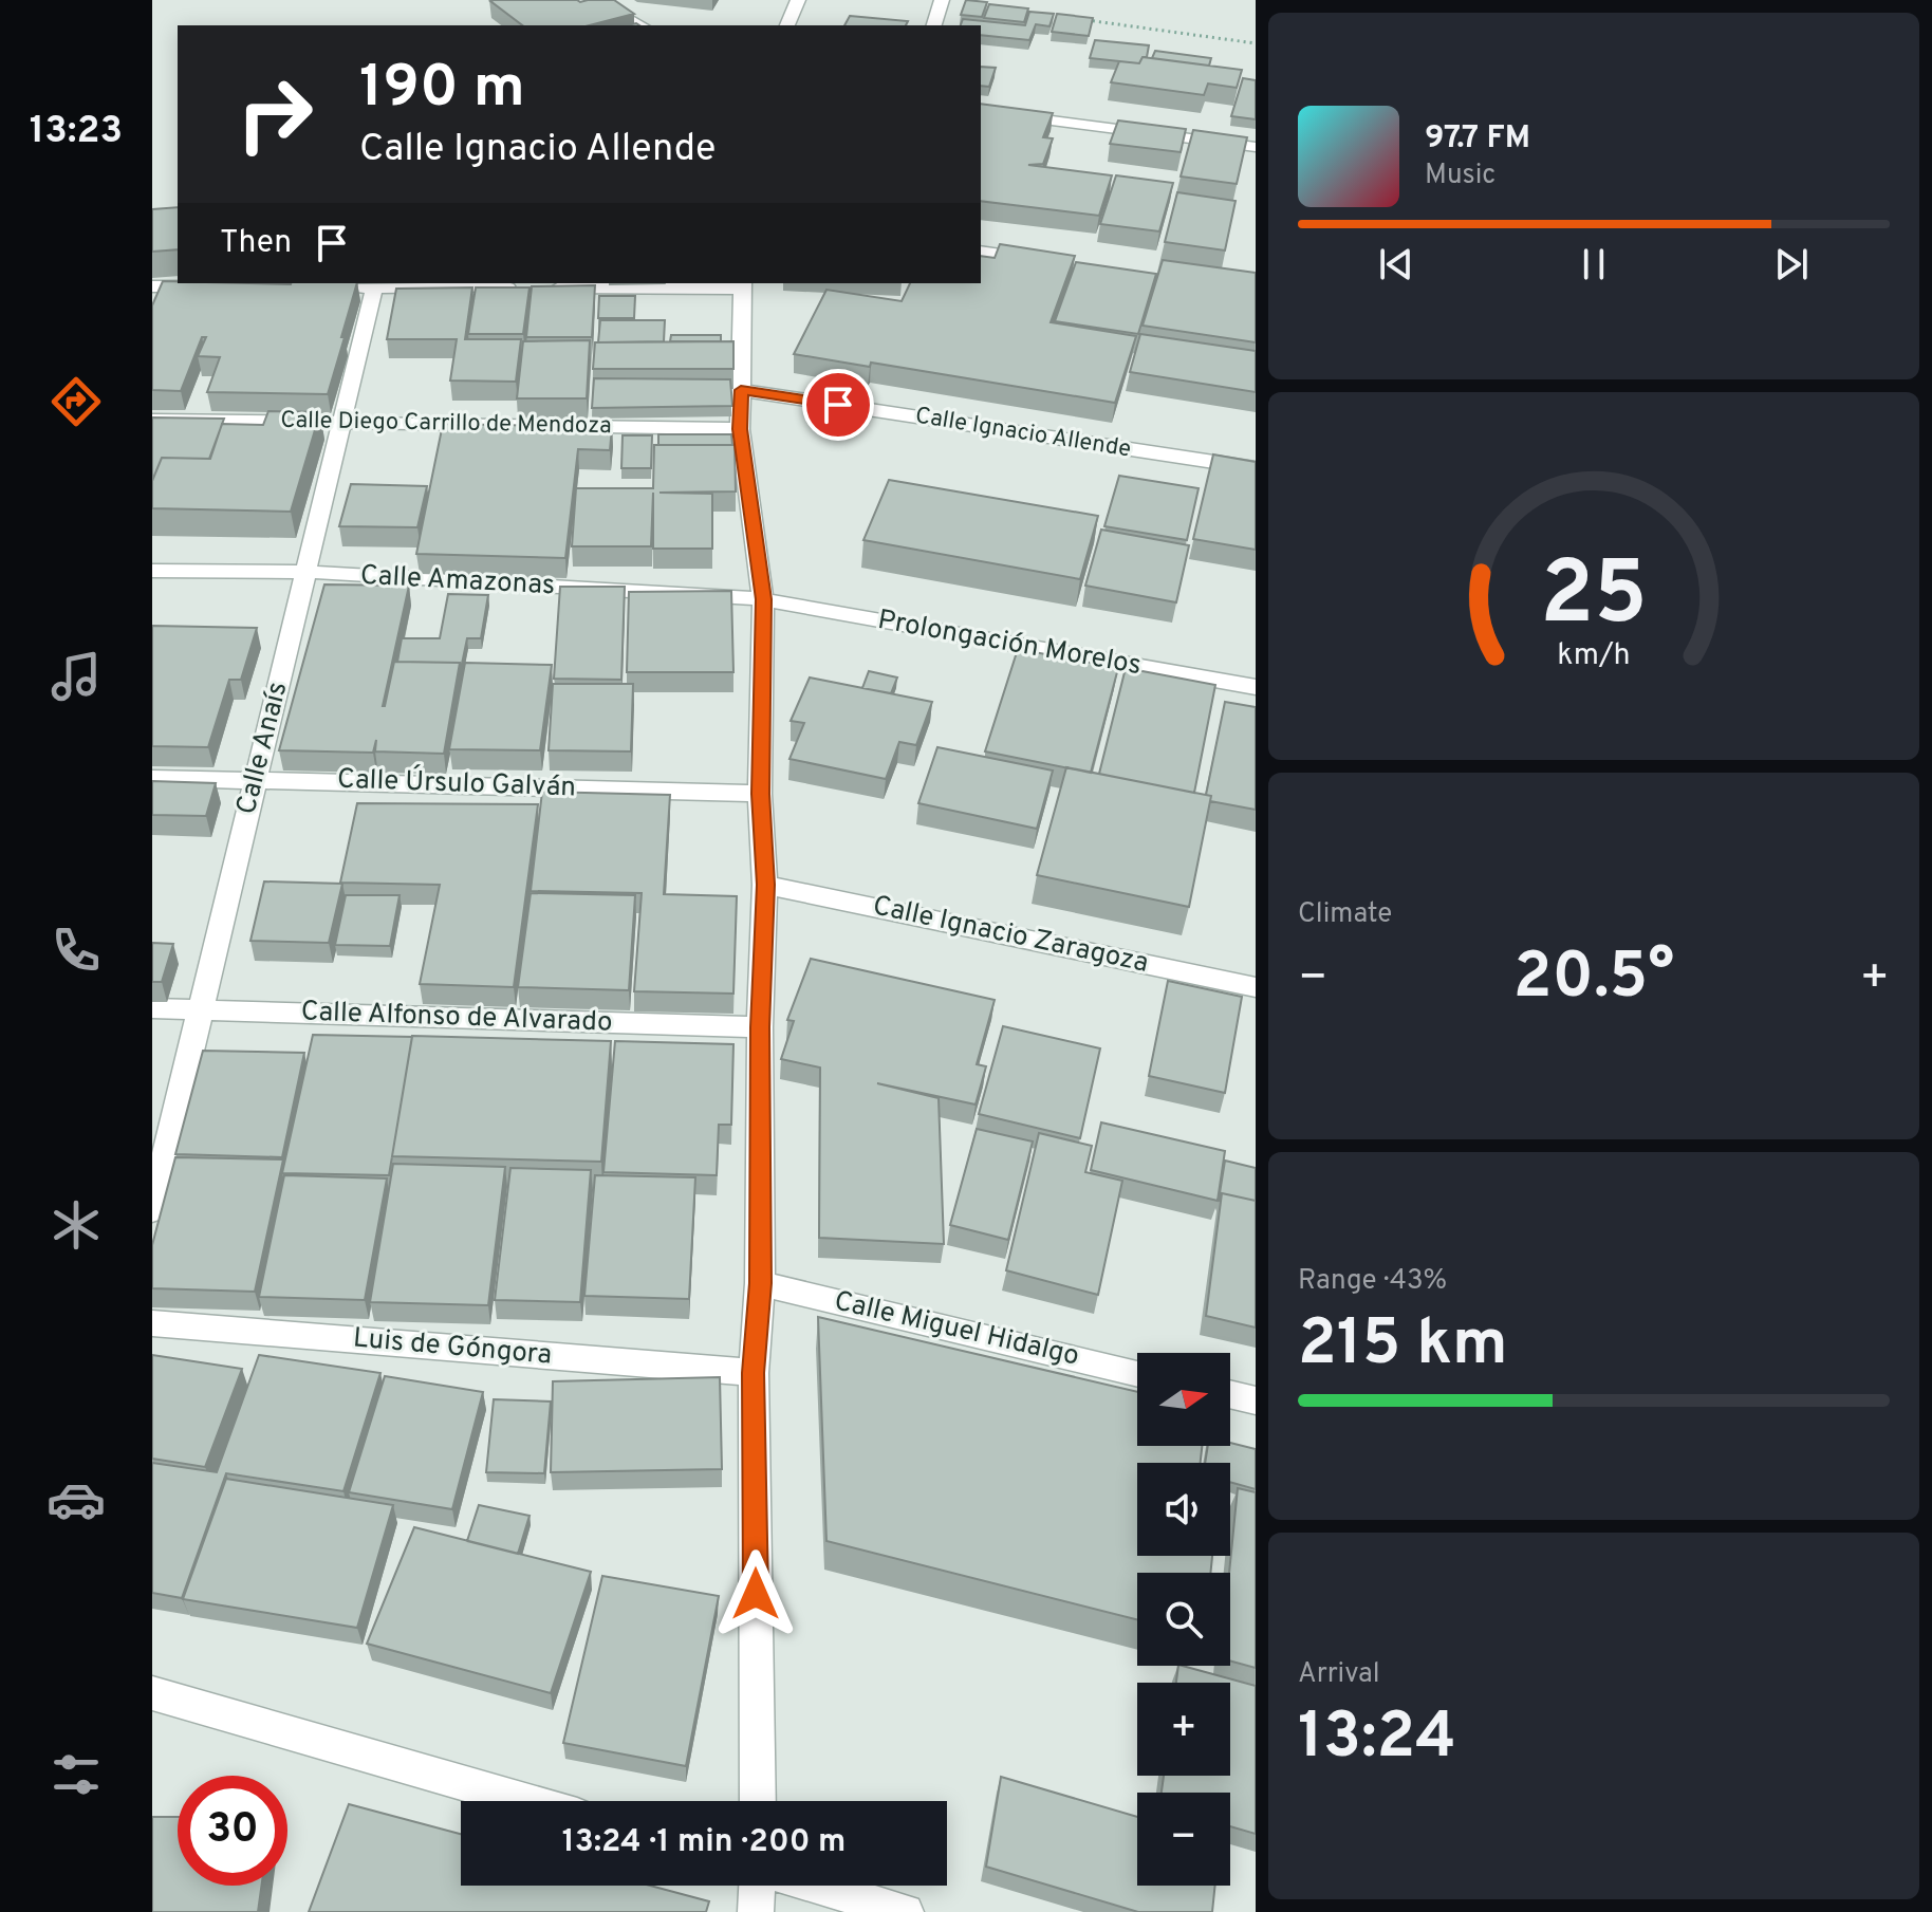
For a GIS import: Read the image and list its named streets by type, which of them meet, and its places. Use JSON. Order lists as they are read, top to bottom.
{
  "streets": {
    "street": [
      "Calle Diego Carrillo de Mendoza",
      "Calle Ignacio Allende",
      "Calle Amazonas",
      "Prolongación Morelos",
      "Calle Anaís",
      "Calle Úrsulo Galván",
      "Calle Ignacio Zaragoza",
      "Calle Alfonso de Alvarado",
      "Calle Miguel Hidalgo",
      "Luis de Góngora"
    ]
  },
  "crossings": [
    ["Calle Diego Carrillo de Mendoza", "Calle Anaís"],
    ["Calle Amazonas", "Prolongación Morelos"],
    ["Calle Amazonas", "Calle Anaís"],
    ["Calle Anaís", "Calle Úrsulo Galván"],
    ["Calle Anaís", "Calle Alfonso de Alvarado"]
  ],
  "north": "right",
  "page": {
    "tabs": "13:23",
    "turn": ["190 m", "Calle Ignacio Allende"],
    "song": ["97.7 FM", "Music"],
    "then": "Then",
    "tile": [
      "Climate",
      ["Range · 43%", "215 km"],
      ["Arrival", "13:24"]
    ],
    "heat": ["−", "20.5°", "+"],
    "map_buttons": ["+", "−"],
    "limit": "30",
    "trip": "13:24 · 1 min · 200 m",
    "gauge": ["25", "km/h"]
  }
}
